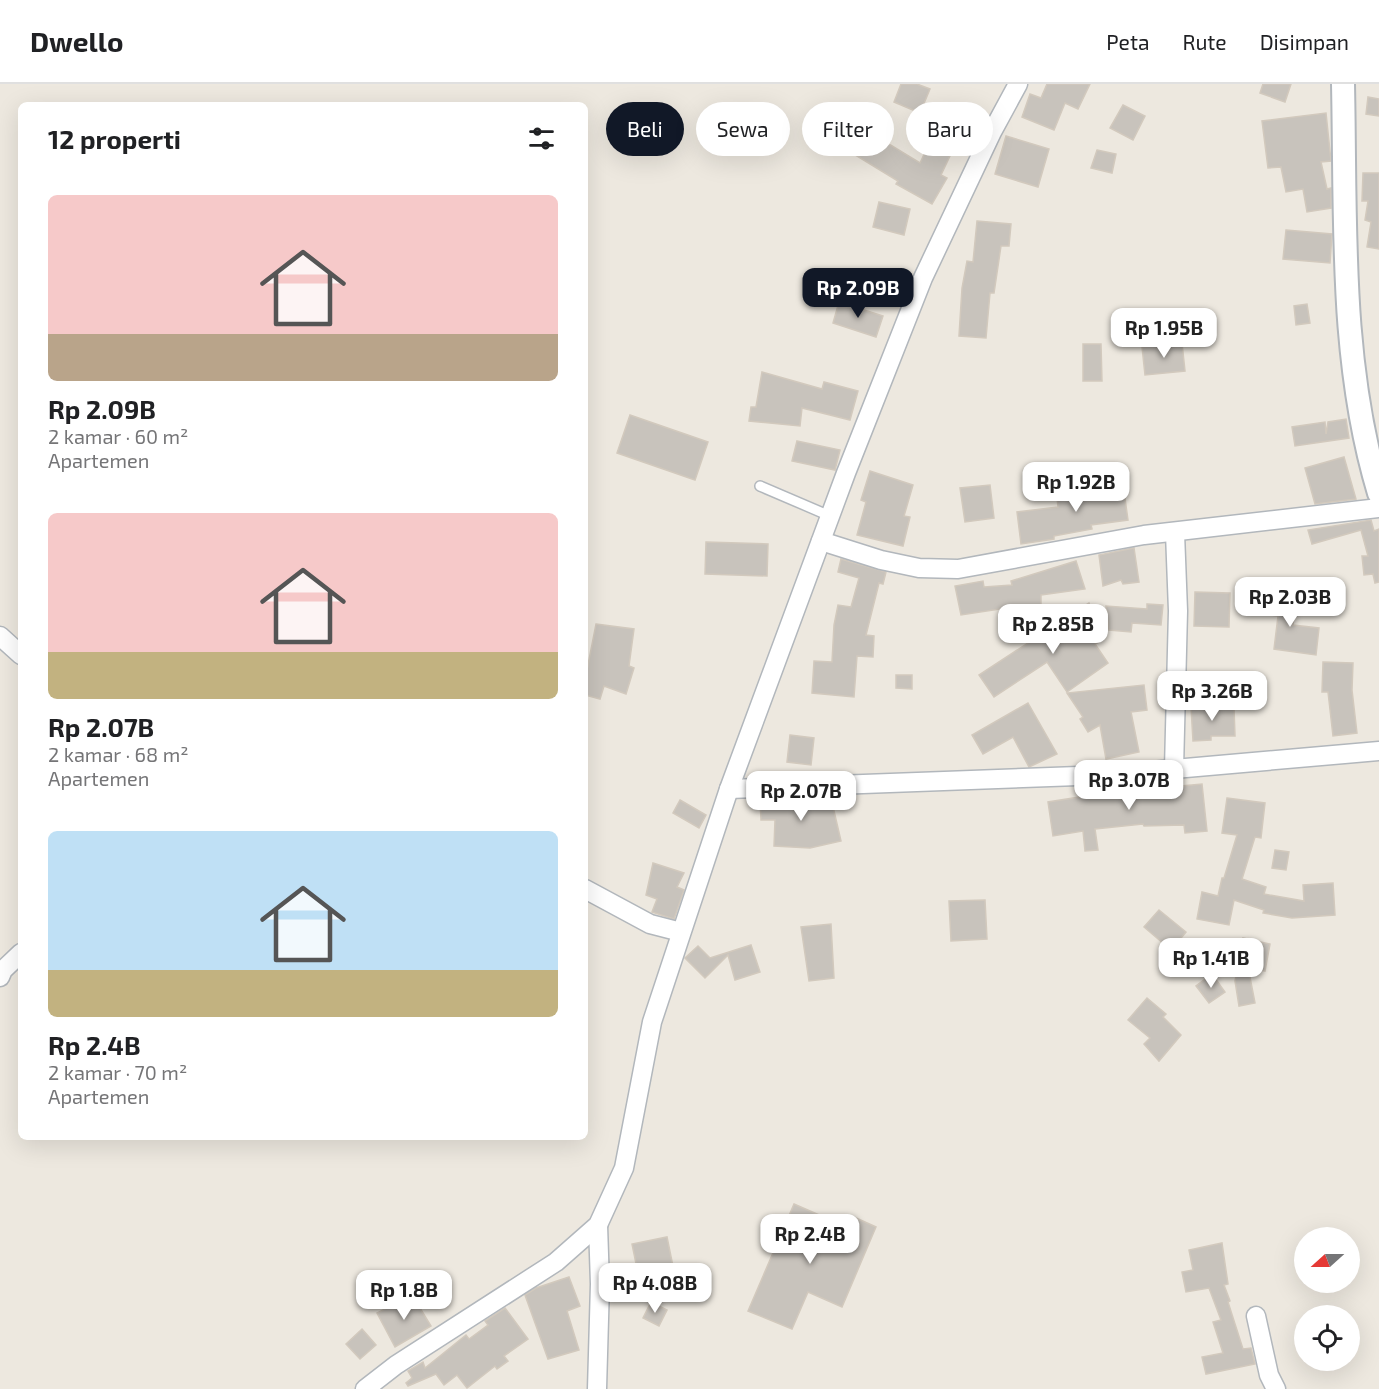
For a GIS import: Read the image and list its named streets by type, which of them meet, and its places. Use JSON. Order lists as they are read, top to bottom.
{
  "north": "left",
  "page": {
    "header": "Dwello",
    "nav": ["Peta", "Rute", "Disimpan"],
    "chip": [
      "Beli",
      "Sewa",
      "Filter",
      "Baru"
    ],
    "heading": "12 properti",
    "list": [
      {
        "name": "Rp 2.09B",
        "note": "2 kamar · 60 m² · Apartemen"
      },
      {
        "name": "Rp 2.07B",
        "note": "2 kamar · 68 m² · Apartemen"
      },
      {
        "name": "Rp 2.4B",
        "note": "2 kamar · 70 m² · Apartemen"
      }
    ],
    "price": [
      "Rp 2.09B",
      "Rp 1.95B",
      "Rp 1.92B",
      "Rp 2.03B",
      "Rp 2.85B",
      "Rp 3.26B",
      "Rp 3.07B",
      "Rp 2.07B",
      "Rp 1.41B",
      "Rp 2.4B",
      "Rp 4.08B",
      "Rp 1.8B"
    ]
  }
}
